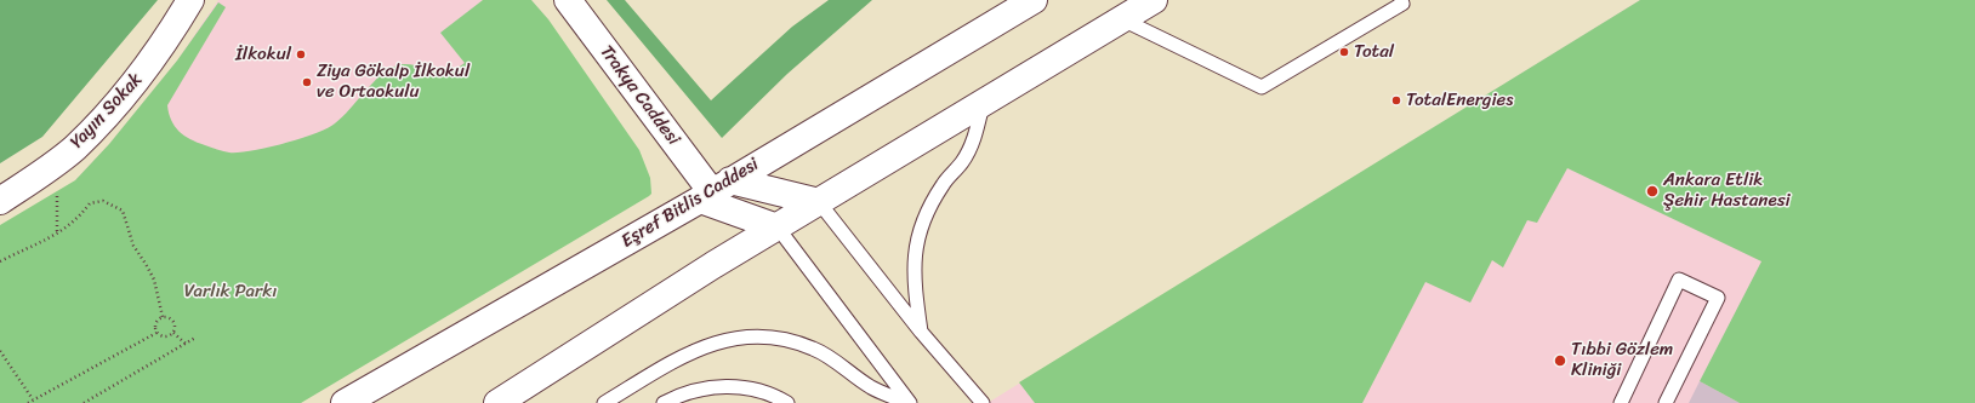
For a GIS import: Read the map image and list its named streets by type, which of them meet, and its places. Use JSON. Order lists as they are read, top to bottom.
{
  "streets": {
    "main road": ["Trakya Caddesi", "Yayın Sokak", "Eşref Bitlis Caddesi"]
  },
  "crossings": [
    ["Trakya Caddesi", "Eşref Bitlis Caddesi"]
  ],
  "parks": ["Varlık Parkı"],
  "places": [
    "Total",
    "İlkokul",
    "Ziya Gökalp İlkokul ve Ortaokulu",
    "TotalEnergies",
    "Ankara Etlik Şehir Hastanesi",
    "Tıbbi Gözlem Kliniği"
  ]
}
